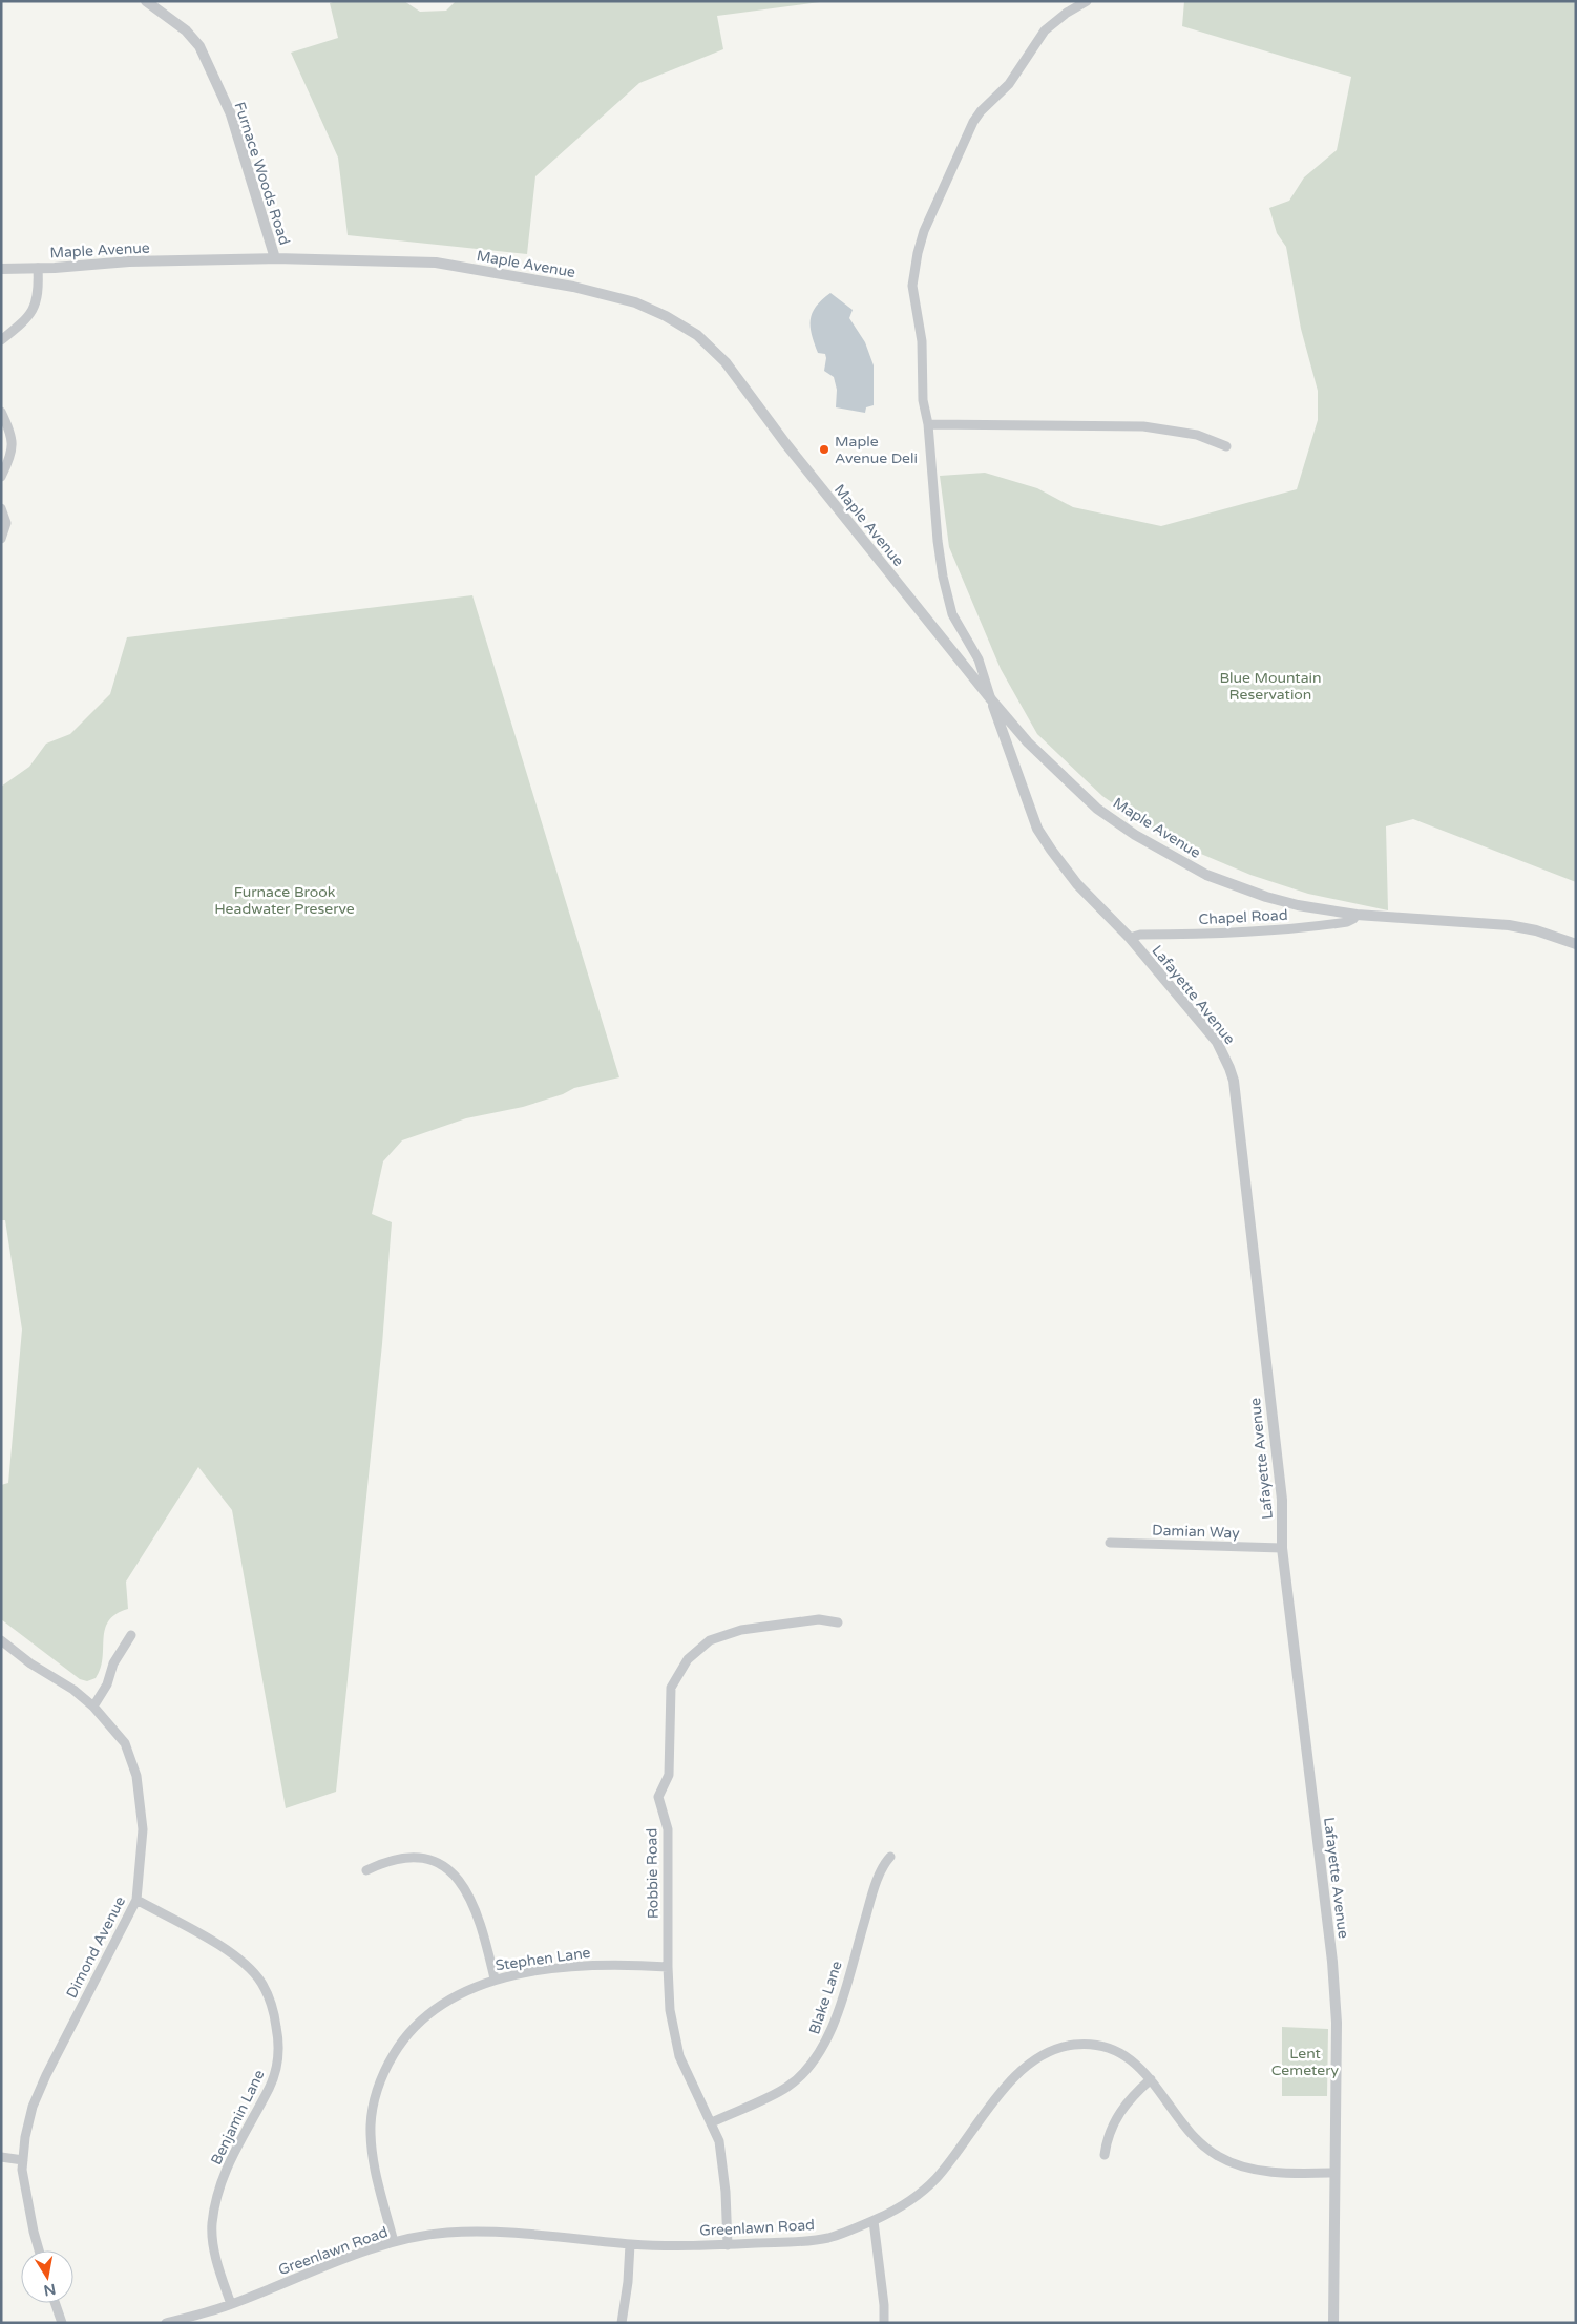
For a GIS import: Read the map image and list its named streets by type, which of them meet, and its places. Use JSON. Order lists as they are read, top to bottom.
{
  "streets": {
    "street": [
      "Furnace Woods Road",
      "Maple Avenue",
      "Chapel Road",
      "Lafayette Avenue",
      "Damian Way",
      "Robbie Road",
      "Dimond Avenue",
      "Stephen Lane",
      "Blake Lane",
      "Benjamin Lane",
      "Greenlawn Road"
    ]
  },
  "crossings": [
    ["Furnace Woods Road", "Maple Avenue"],
    ["Maple Avenue", "Chapel Road"],
    ["Maple Avenue", "Lafayette Avenue"],
    ["Chapel Road", "Lafayette Avenue"],
    ["Lafayette Avenue", "Damian Way"],
    ["Lafayette Avenue", "Greenlawn Road"],
    ["Robbie Road", "Stephen Lane"],
    ["Robbie Road", "Blake Lane"],
    ["Robbie Road", "Greenlawn Road"],
    ["Dimond Avenue", "Benjamin Lane"],
    ["Stephen Lane", "Greenlawn Road"],
    ["Benjamin Lane", "Greenlawn Road"]
  ],
  "parks": ["Blue Mountain Reservation", "Furnace Brook Headwater Preserve", "Lent Cemetery"],
  "places": ["Maple Avenue Deli"],
  "north": "bottom"
}
